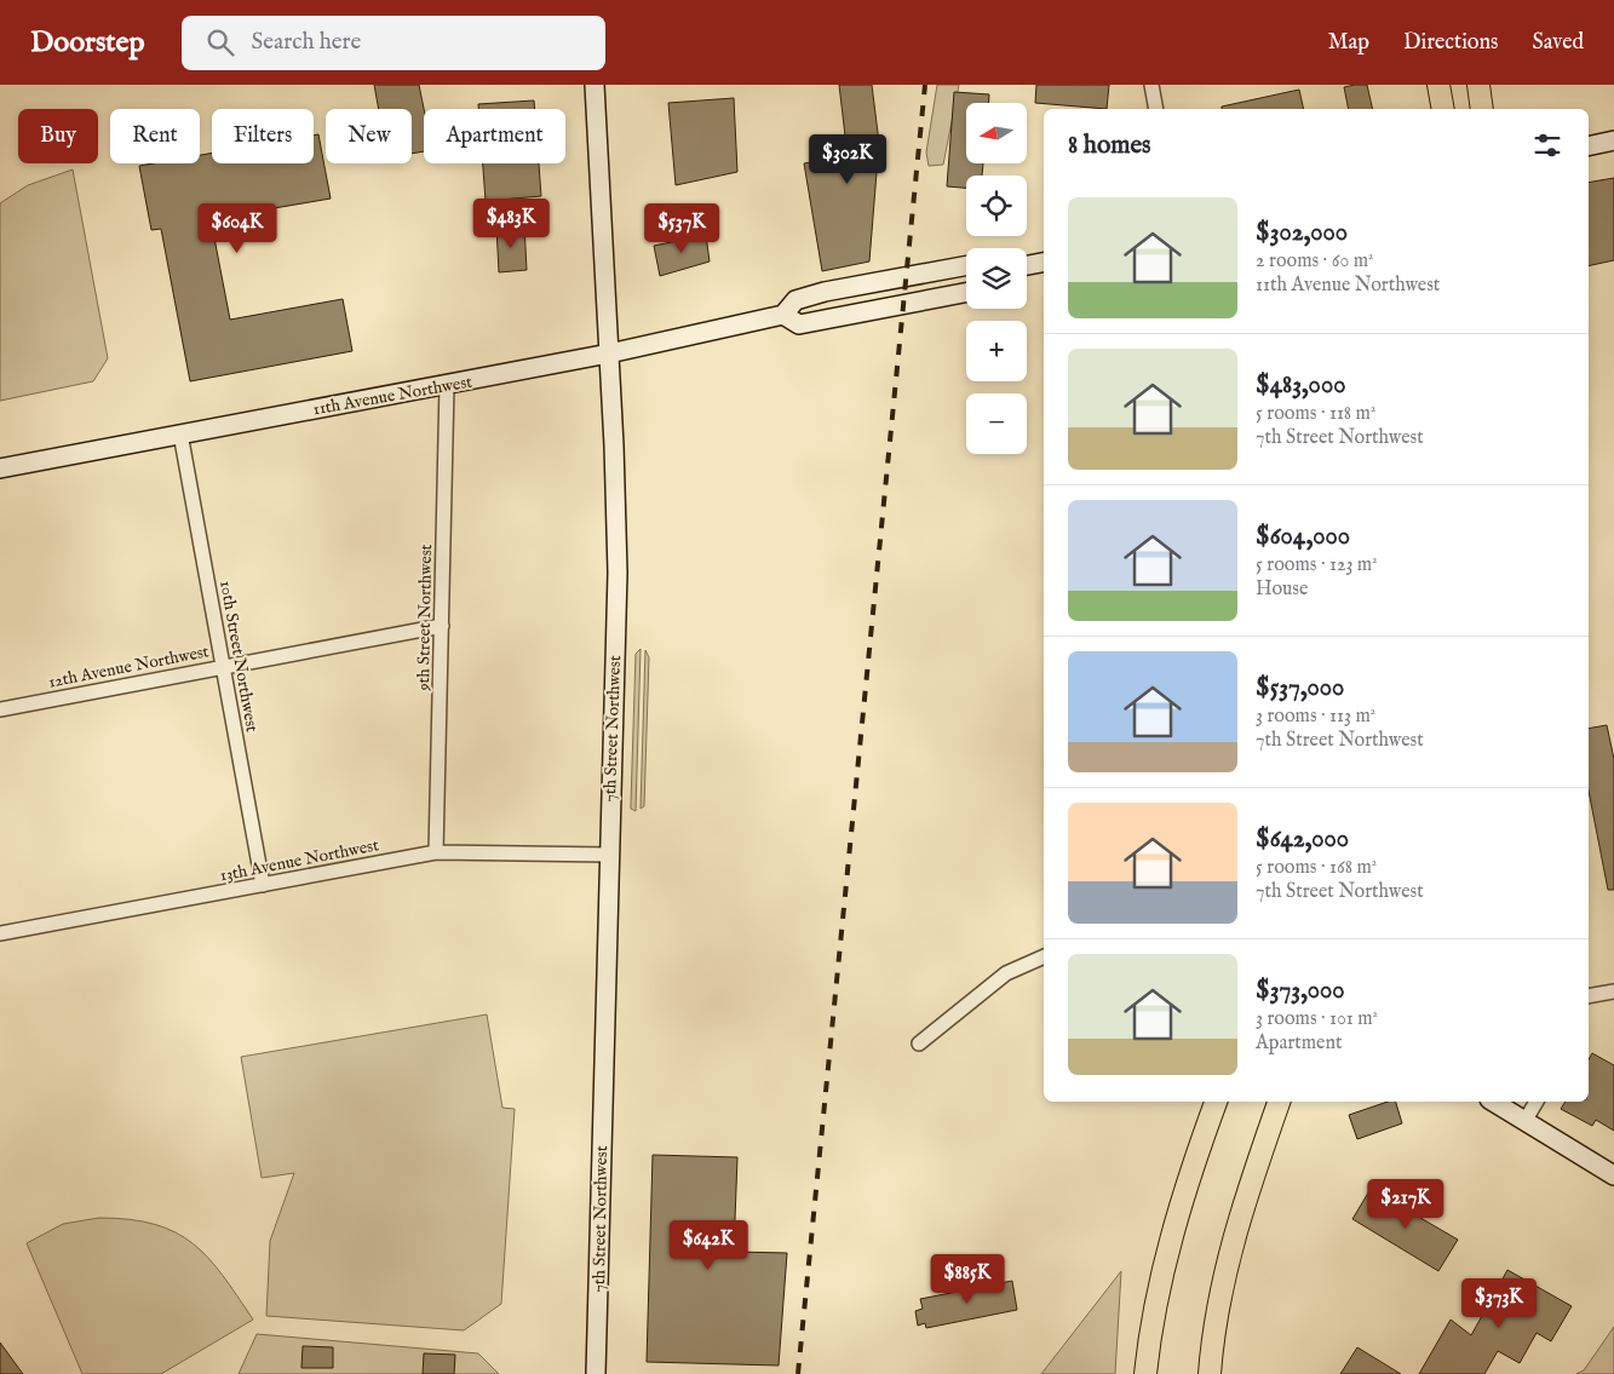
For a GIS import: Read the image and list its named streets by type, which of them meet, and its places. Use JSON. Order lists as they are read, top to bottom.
{
  "streets": {
    "main road": ["11th Avenue Northwest", "7th Street Northwest"],
    "street": [
      "9th Street Northwest",
      "10th Street Northwest",
      "12th Avenue Northwest",
      "13th Avenue Northwest"
    ]
  },
  "crossings": [
    ["11th Avenue Northwest", "9th Street Northwest"],
    ["11th Avenue Northwest", "10th Street Northwest"],
    ["11th Avenue Northwest", "7th Street Northwest"],
    ["9th Street Northwest", "12th Avenue Northwest"],
    ["9th Street Northwest", "13th Avenue Northwest"],
    ["10th Street Northwest", "12th Avenue Northwest"],
    ["10th Street Northwest", "13th Avenue Northwest"],
    ["7th Street Northwest", "13th Avenue Northwest"]
  ],
  "north": "left",
  "page": {
    "header": "Doorstep",
    "search": "Search here",
    "nav": ["Map", "Directions", "Saved"],
    "map_buttons": ["+", "−"],
    "chip": [
      "Buy",
      "Rent",
      "Filters",
      "New",
      "Apartment"
    ],
    "heading": "8 homes",
    "price": [
      "$302K",
      "$483K",
      "$604K",
      "$537K",
      "$217K",
      "$642K",
      "$885K",
      "$373K"
    ],
    "list": [
      {
        "name": "$302,000",
        "note": "2 rooms · 60 m² · 11th Avenue Northwest"
      },
      {
        "name": "$483,000",
        "note": "5 rooms · 118 m² · 7th Street Northwest"
      },
      {
        "name": "$604,000",
        "note": "5 rooms · 123 m² · House"
      },
      {
        "name": "$537,000",
        "note": "3 rooms · 113 m² · 7th Street Northwest"
      },
      {
        "name": "$642,000",
        "note": "5 rooms · 168 m² · 7th Street Northwest"
      },
      {
        "name": "$373,000",
        "note": "3 rooms · 101 m² · Apartment"
      }
    ]
  }
}
